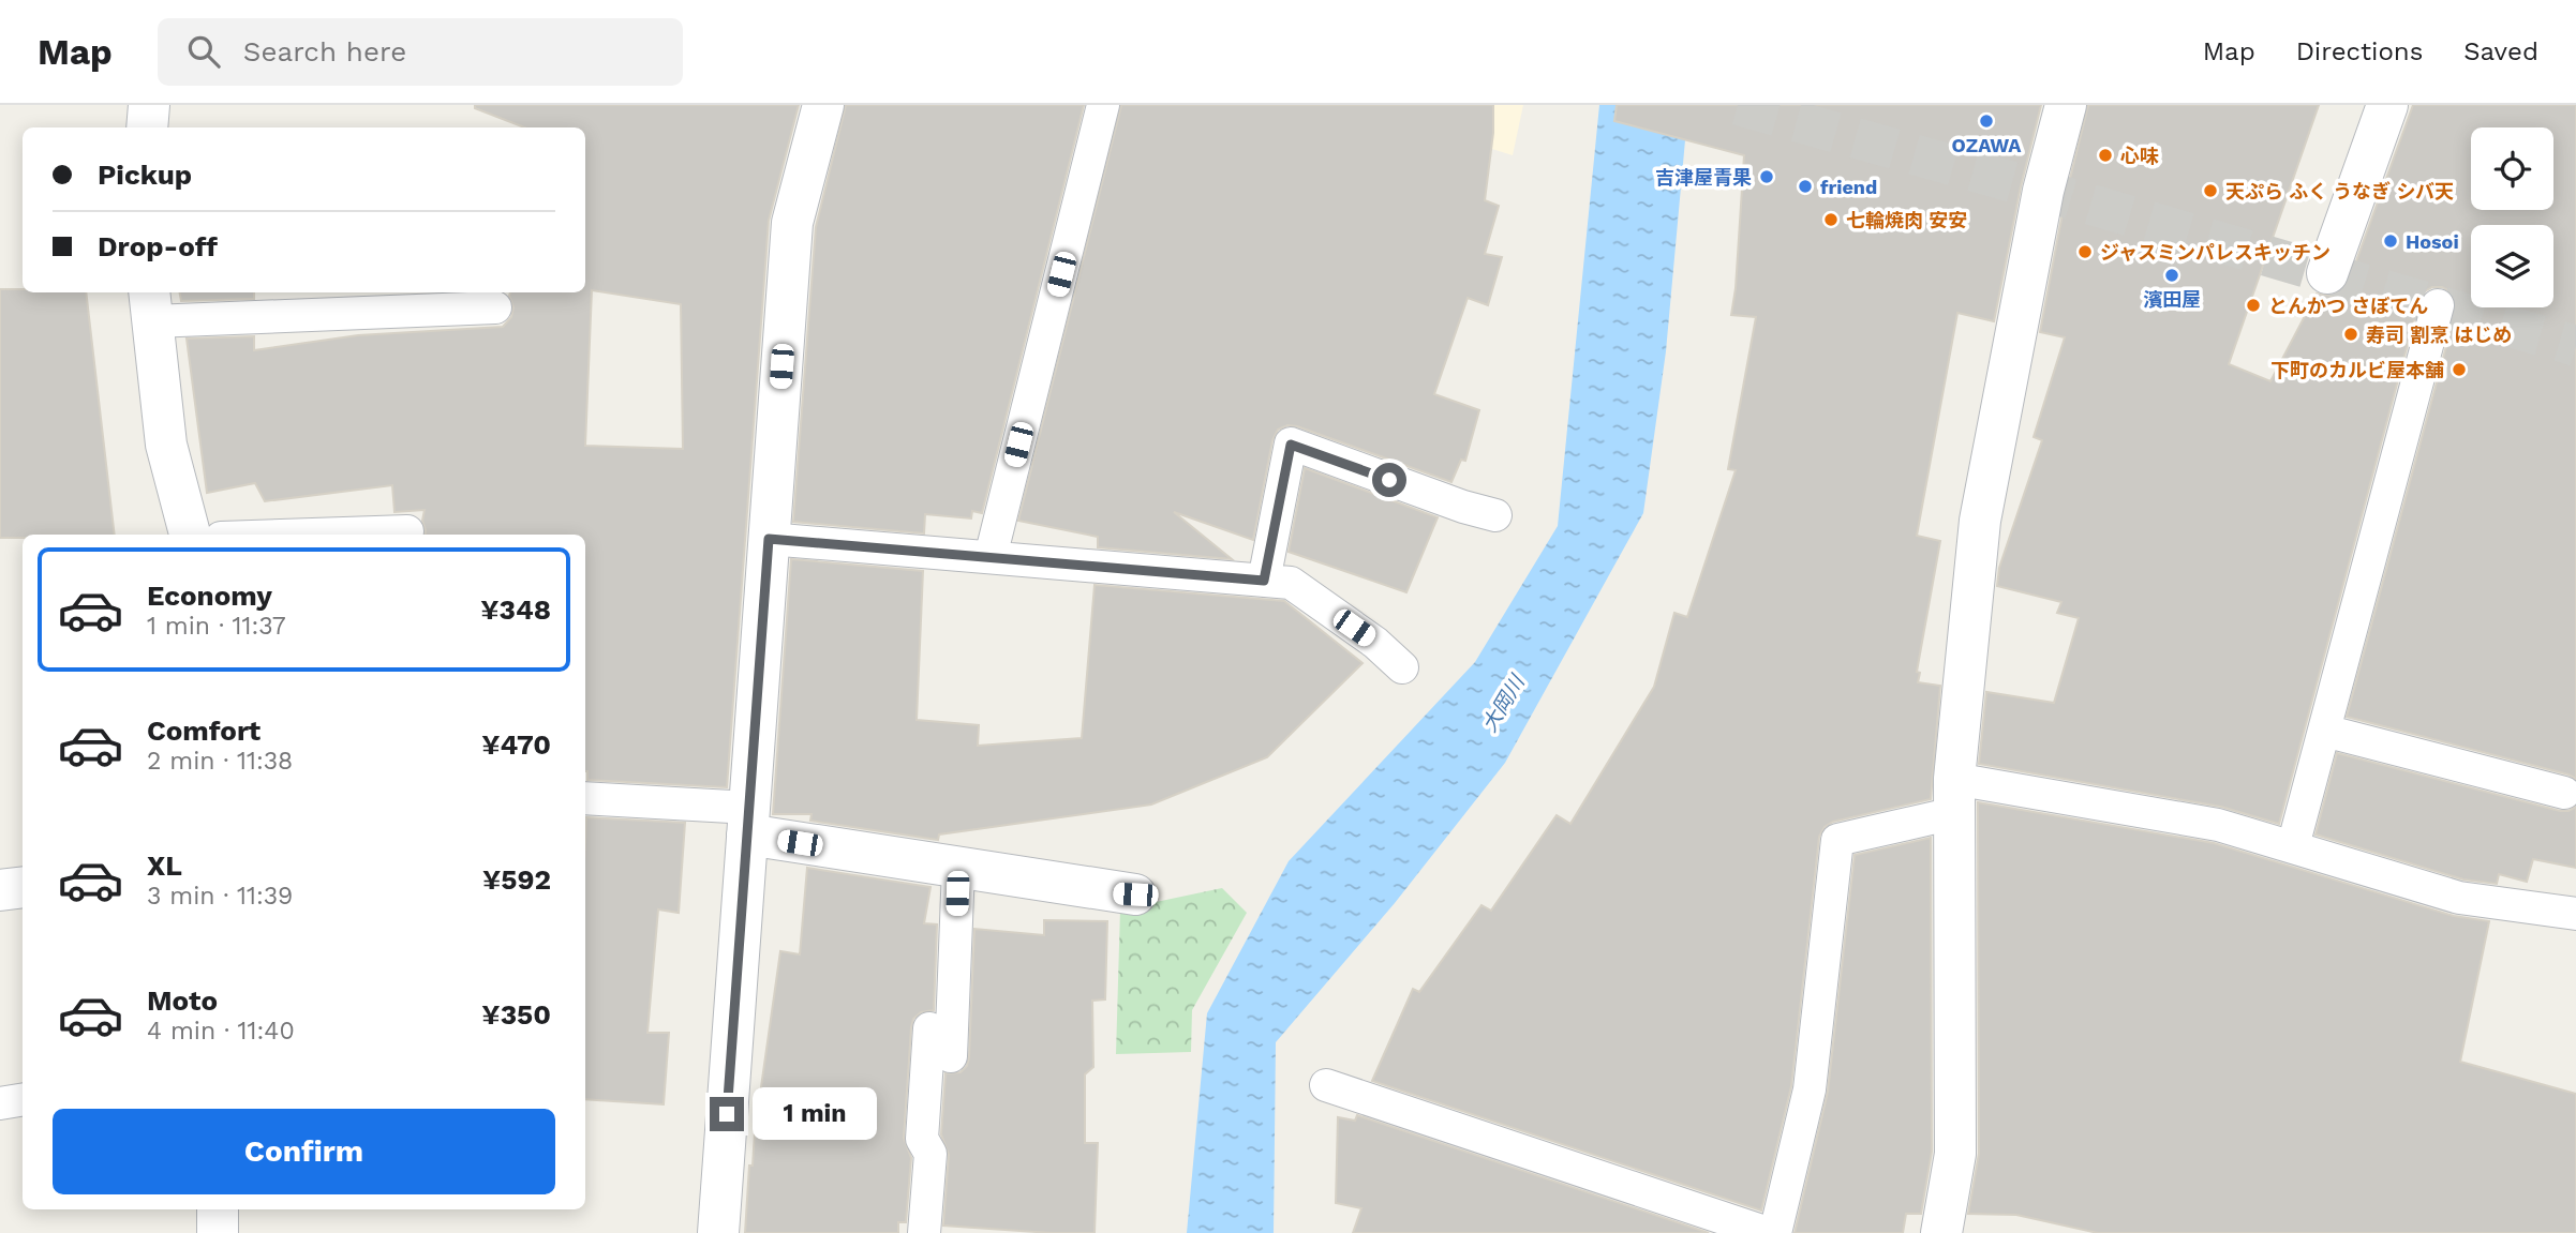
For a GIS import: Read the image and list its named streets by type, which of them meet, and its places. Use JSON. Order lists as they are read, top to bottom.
{
  "water": ["大岡川"],
  "places": [
    "OZAWA",
    "心味",
    "吉津屋青果",
    "friend",
    "天ぷら ふく うなぎ シバ天",
    "七輪焼肉 安安",
    "Hosoi",
    "ジャスミンパレスキッチン",
    "濱田屋",
    "とんかつ さぼてん",
    "寿司 割烹 はじめ",
    "下町のカルビ屋本舗"
  ],
  "page": {
    "header": "Map",
    "search": "Search here",
    "nav": ["Map", "Directions", "Saved"],
    "banner": ["Pickup", "Drop-off"],
    "list": [
      {
        "name": "Economy",
        "note": "1 min · 11:37",
        "value": "¥348"
      },
      {
        "name": "Comfort",
        "note": "2 min · 11:38",
        "value": "¥470"
      },
      {
        "name": "XL",
        "note": "3 min · 11:39",
        "value": "¥592"
      },
      {
        "name": "Moto",
        "note": "4 min · 11:40",
        "value": "¥350"
      }
    ],
    "bubble": "1 min",
    "buttons": "Confirm"
  }
}
